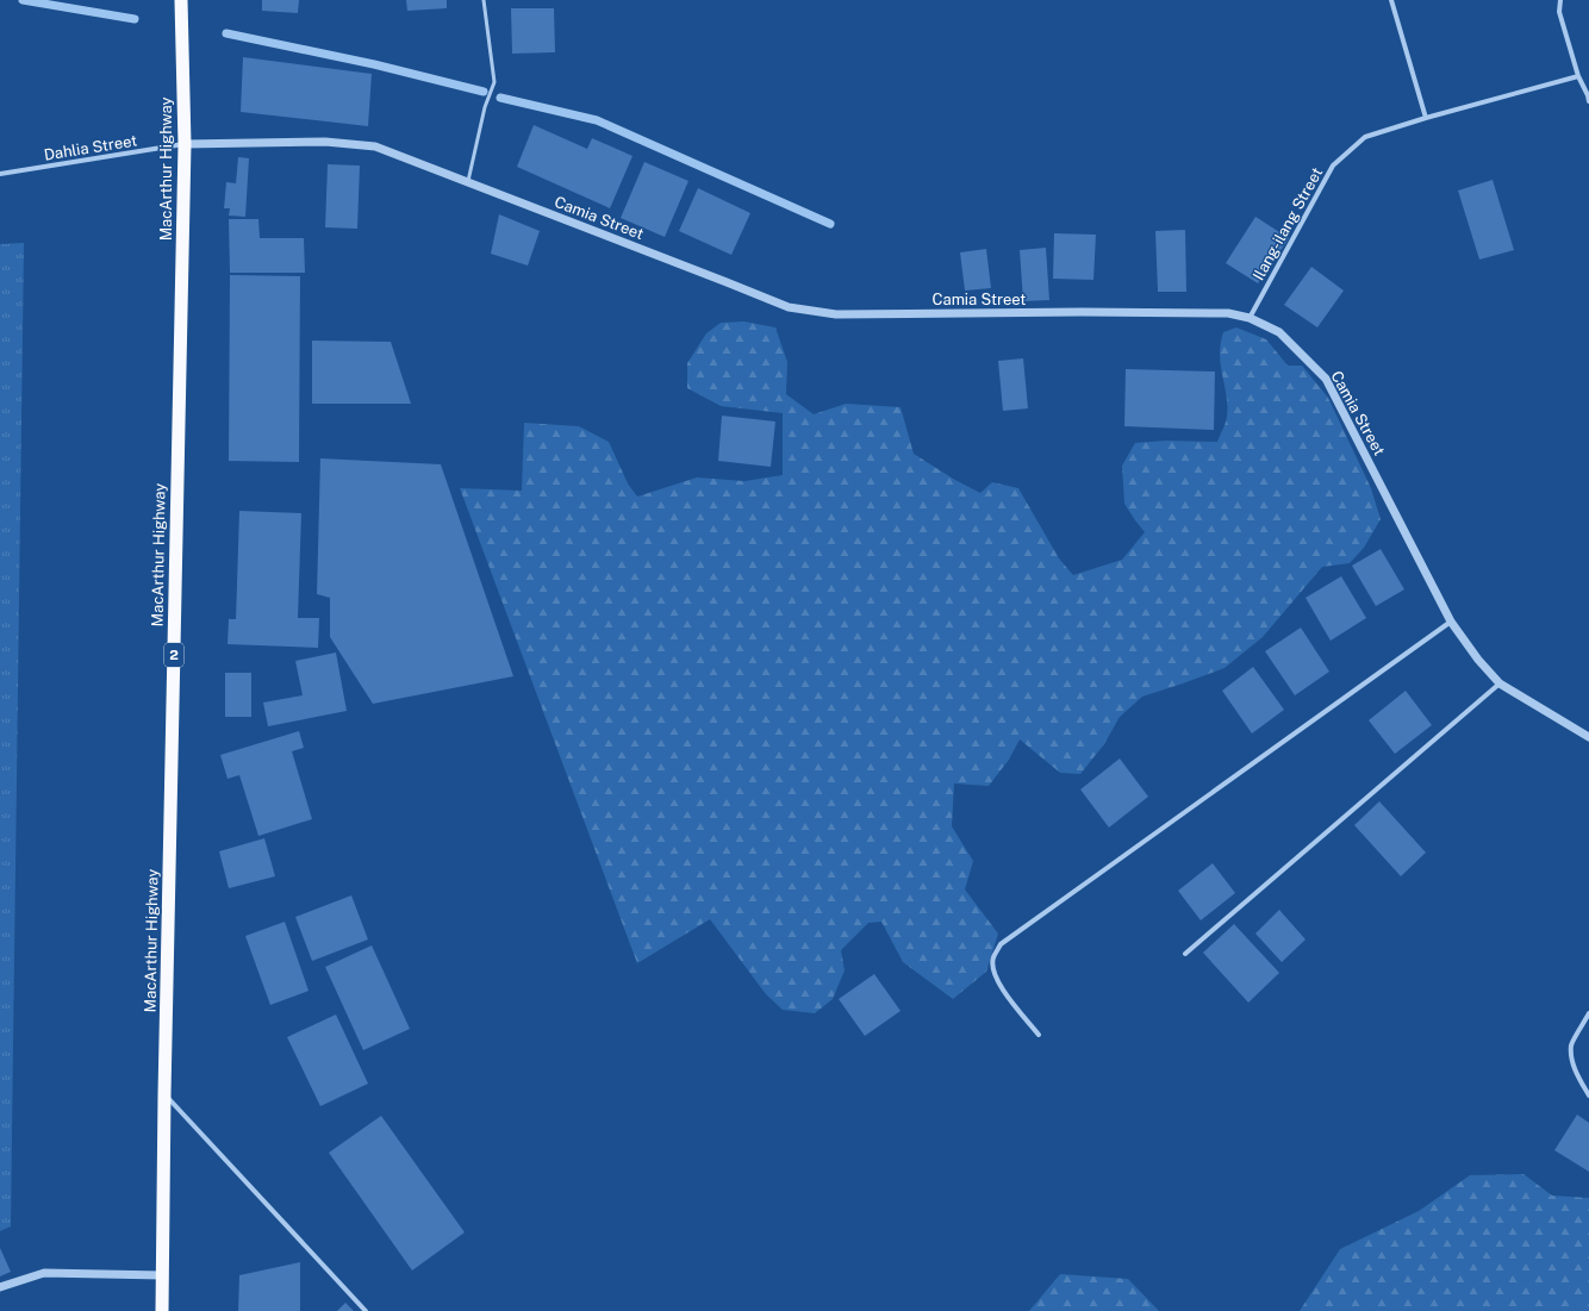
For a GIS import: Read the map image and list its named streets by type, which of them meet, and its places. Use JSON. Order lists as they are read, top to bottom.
{
  "streets": {
    "highway": ["MacArthur Highway", "2"],
    "street": ["Dahlia Street", "Camia Street", "Ilang-ilang Street"]
  },
  "crossings": [
    ["Dahlia Street", "MacArthur Highway"],
    ["Dahlia Street", "Camia Street"],
    ["MacArthur Highway", "Camia Street"],
    ["Camia Street", "Ilang-ilang Street"]
  ]
}
